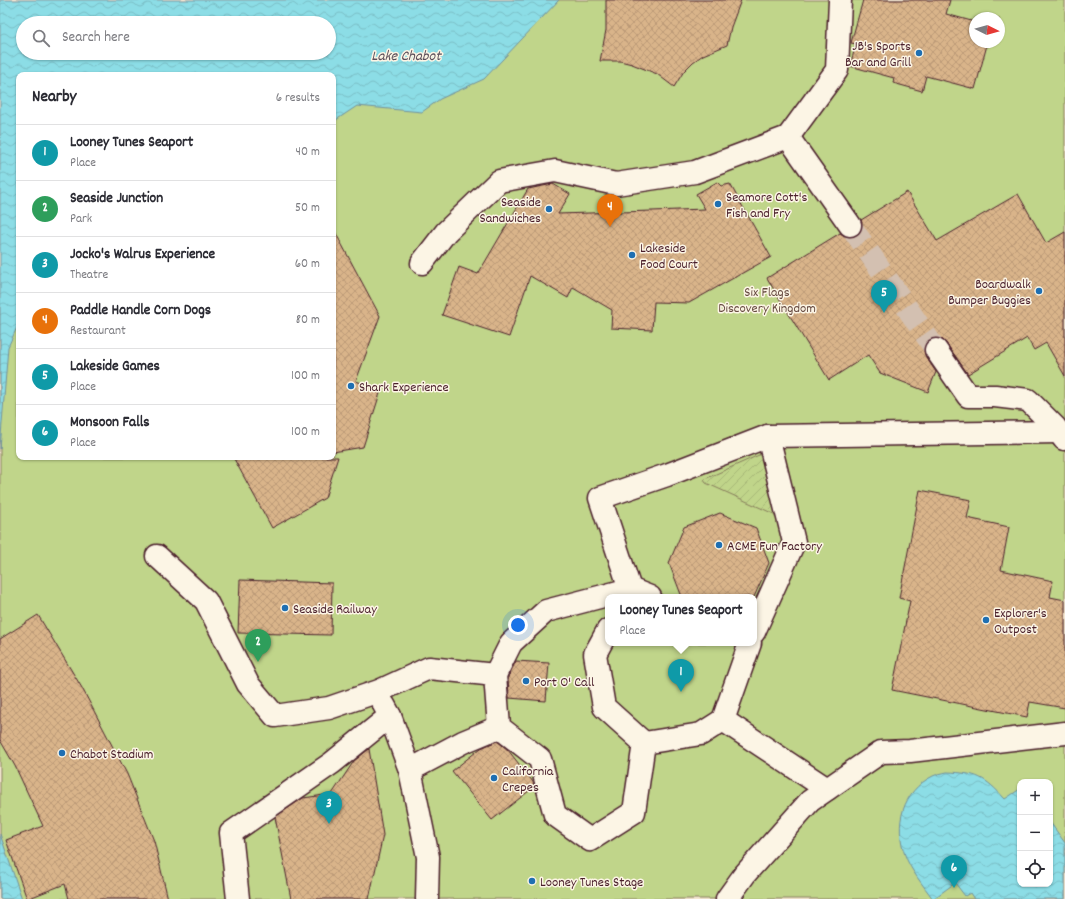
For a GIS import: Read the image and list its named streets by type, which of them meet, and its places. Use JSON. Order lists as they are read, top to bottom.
{
  "water": ["Lake Chabot"],
  "parks": ["Six Flags Discovery Kingdom"],
  "places": [
    "JB's Sports Bar and Grill",
    "Seamore Cott's Fish and Fry",
    "Seaside Sandwiches",
    "Lakeside Food Court",
    "Boardwalk Bumper Buggies",
    "Shark Experience",
    "ACME Fun Factory",
    "Seaside Railway",
    "Explorer's Outpost",
    "Port O' Call",
    "Chabot Stadium",
    "California Crepes",
    "Looney Tunes Stage"
  ],
  "north": "right",
  "page": {
    "search": "Search here",
    "heading": ["Nearby", "6 results"],
    "list": [
      {
        "mark": "1",
        "name": "Looney Tunes Seaport",
        "note": "Place",
        "value": "40 m"
      },
      {
        "mark": "2",
        "name": "Seaside Junction",
        "note": "Park",
        "value": "50 m"
      },
      {
        "mark": "3",
        "name": "Jocko's Walrus Experience",
        "note": "Theatre",
        "value": "60 m"
      },
      {
        "mark": "4",
        "name": "Paddle Handle Corn Dogs",
        "note": "Restaurant",
        "value": "80 m"
      },
      {
        "mark": "5",
        "name": "Lakeside Games",
        "note": "Place",
        "value": "100 m"
      },
      {
        "mark": "6",
        "name": "Monsoon Falls",
        "note": "Place",
        "value": "100 m"
      }
    ],
    "pins": [
      "4",
      "5",
      "2",
      "1",
      "3",
      "6"
    ],
    "popup": ["Looney Tunes Seaport", "Place"],
    "map_buttons": ["+", "−"]
  }
}
